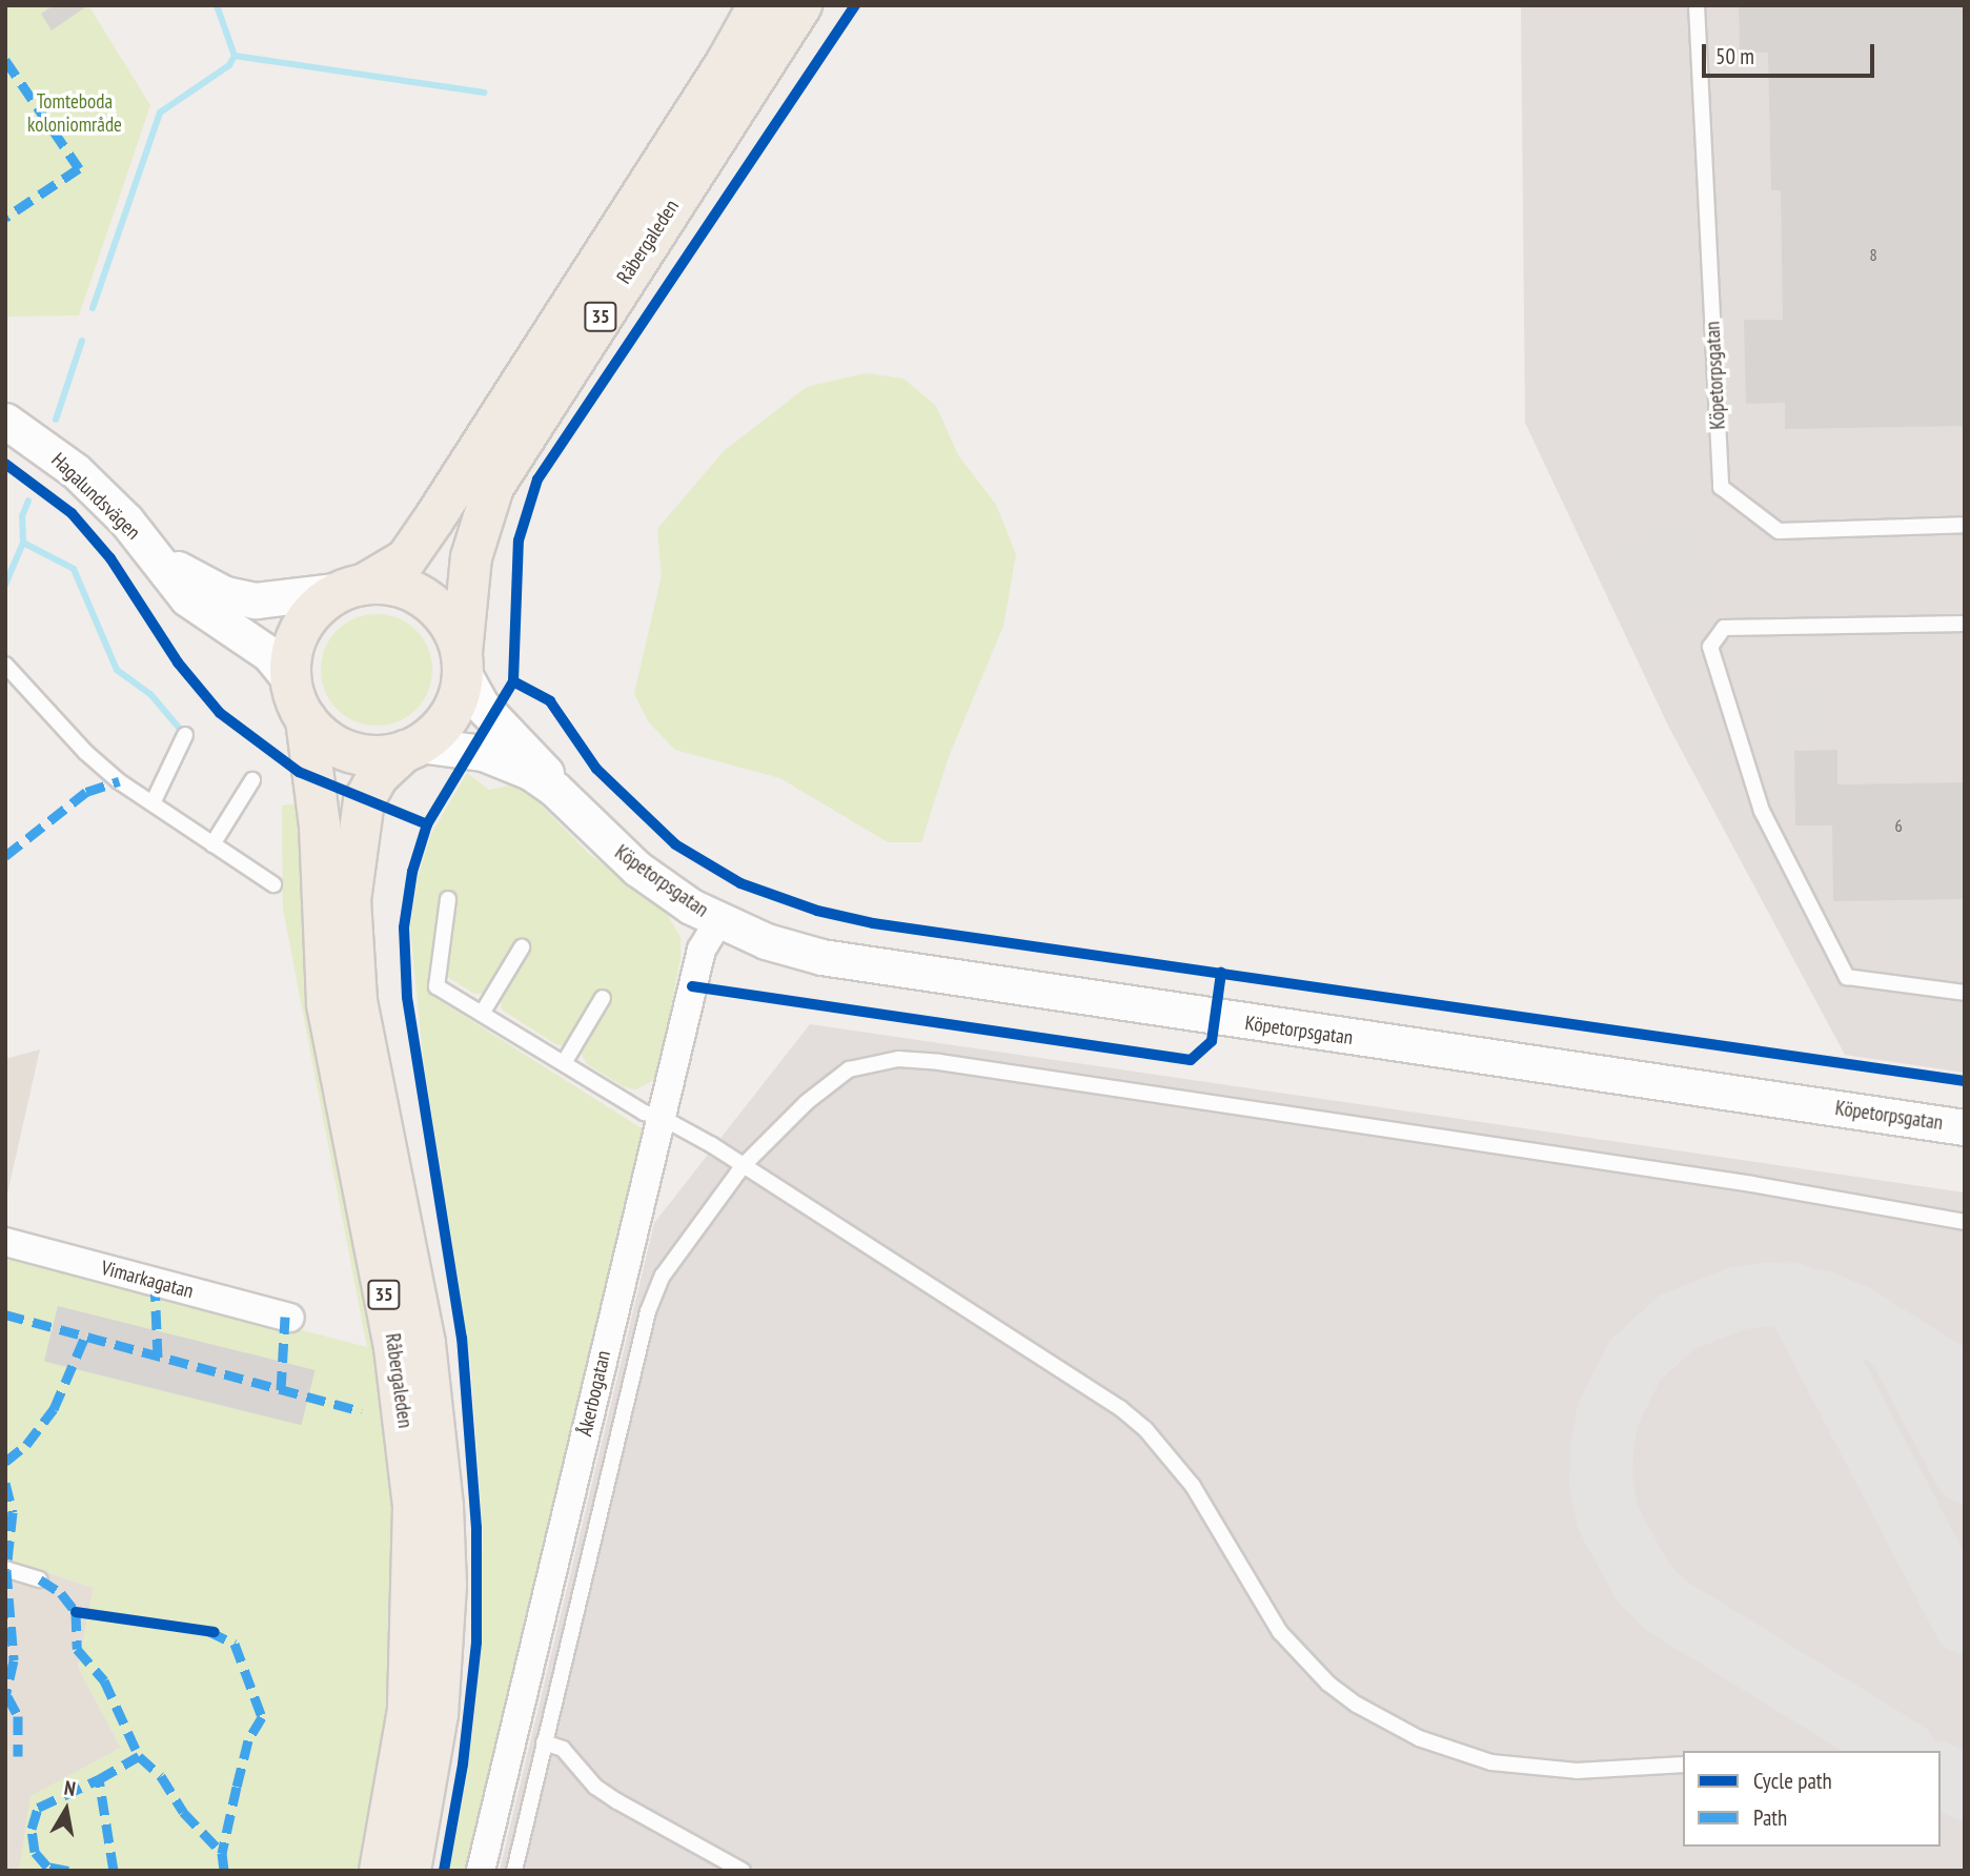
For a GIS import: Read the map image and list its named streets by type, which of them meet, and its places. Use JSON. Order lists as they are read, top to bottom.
{
  "streets": {
    "main road": ["Råbergaleden", "35"],
    "street": [
      "Köpetorpsgatan",
      "Hagalundsvägen",
      "Vimarkagatan",
      "Åkerbogatan"
    ]
  },
  "crossings": [
    ["Råbergaleden", "35"],
    ["Råbergaleden", "Köpetorpsgatan"],
    ["Råbergaleden", "Hagalundsvägen"],
    ["35", "Köpetorpsgatan"],
    ["35", "Hagalundsvägen"],
    ["Köpetorpsgatan", "Hagalundsvägen"],
    ["Köpetorpsgatan", "Åkerbogatan"]
  ],
  "parks": ["Tomteboda koloniområde"],
  "house_numbers": ["8", "6"],
  "legend": ["Cycle path", "Path"],
  "scale_bar": "50 m",
  "north": "top"
}
